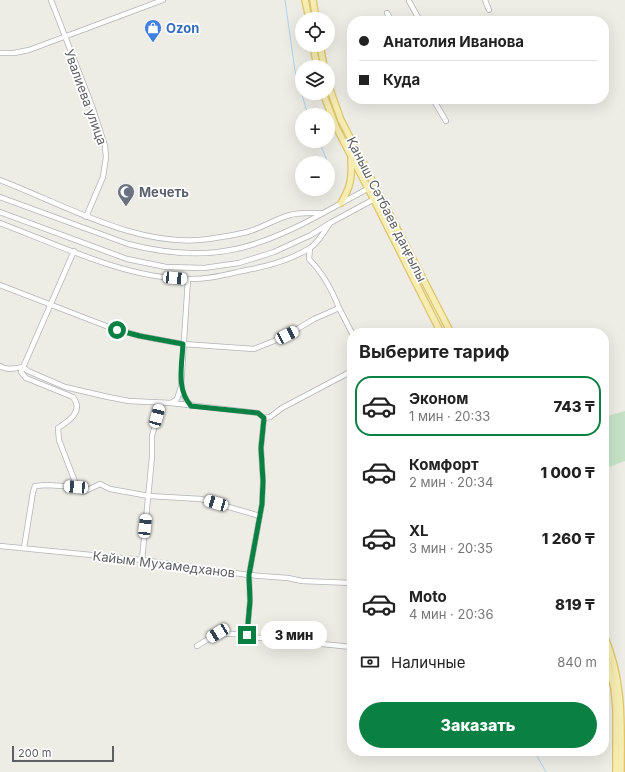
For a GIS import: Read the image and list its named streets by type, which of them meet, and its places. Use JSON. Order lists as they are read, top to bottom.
{
  "streets": {
    "main road": ["Қаныш Сәтбаев даңғылы"],
    "street": ["Увалиева улица", "Кайым Мухамедханов"]
  },
  "places": {
    "shop": ["Ozon"],
    "mosque": ["Мечеть"]
  },
  "scale_bar": "200 m",
  "page": {
    "map_buttons": ["+", "−"],
    "banner": ["Анатолия Иванова", "Куда"],
    "heading": "Выберите тариф",
    "list": [
      {
        "name": "Эконом",
        "note": "1 мин · 20:33",
        "value": "743 ₸"
      },
      {
        "name": "Комфорт",
        "note": "2 мин · 20:34",
        "value": "1 000 ₸"
      },
      {
        "name": "XL",
        "note": "3 мин · 20:35",
        "value": "1 260 ₸"
      },
      {
        "name": "Moto",
        "note": "4 мин · 20:36",
        "value": "819 ₸"
      }
    ],
    "bubble": "3 мин",
    "pay": ["Наличные", "840 m"],
    "buttons": "Заказать",
    "scale": "200 m"
  }
}
